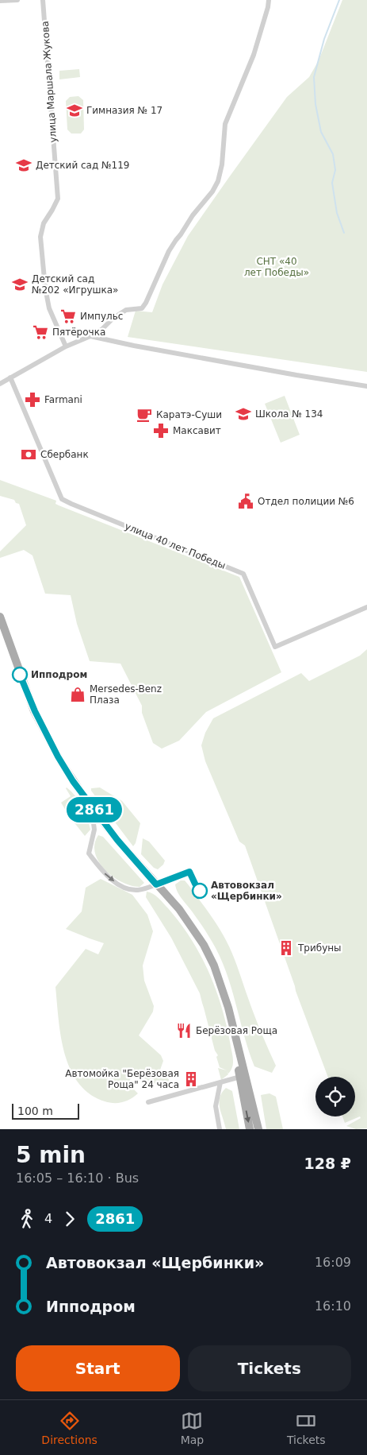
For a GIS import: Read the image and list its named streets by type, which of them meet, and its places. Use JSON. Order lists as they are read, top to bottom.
{
  "streets": {
    "street": ["улица Маршала Жукова", "улица 40 лет Победы"]
  },
  "parks": ["СНТ «40 лет Победы»"],
  "places": {
    "school or university": [
      "Гимназия № 17",
      "Детский сад №119",
      "Детский сад №202 «Игрушка»",
      "Школа № 134"
    ],
    "supermarket": ["Импульс", "Пятёрочка"],
    "pharmacy": ["Farmani", "Максавит"],
    "cafe": ["Каратэ-Суши"],
    "bank": ["Сбербанк"],
    "public building": ["Отдел полиции №6"],
    "other": ["Ипподром", "Автовокзал «Щербинки»"],
    "shop": ["Mersedes-Benz Плаза"],
    "building": ["Трибуны", "Автомойка \"Берёзовая Роща\" 24 часа"],
    "restaurant": ["Берёзовая Роща"]
  },
  "lines": ["bus line 2861"],
  "scale_bar": "100 m",
  "page": {
    "on_map": "2861",
    "scale": "100 m",
    "heading": ["5 min", "16:05 – 16:10 · Bus", "128 ₽"],
    "legs": ["4", "2861"],
    "list": [
      {
        "name": "Автовокзал «Щербинки»",
        "value": "16:09"
      },
      {
        "name": "Ипподром",
        "value": "16:10"
      }
    ],
    "buttons": ["Start", "Tickets"],
    "tabs": ["Directions", "Map", "Tickets"]
  }
}
